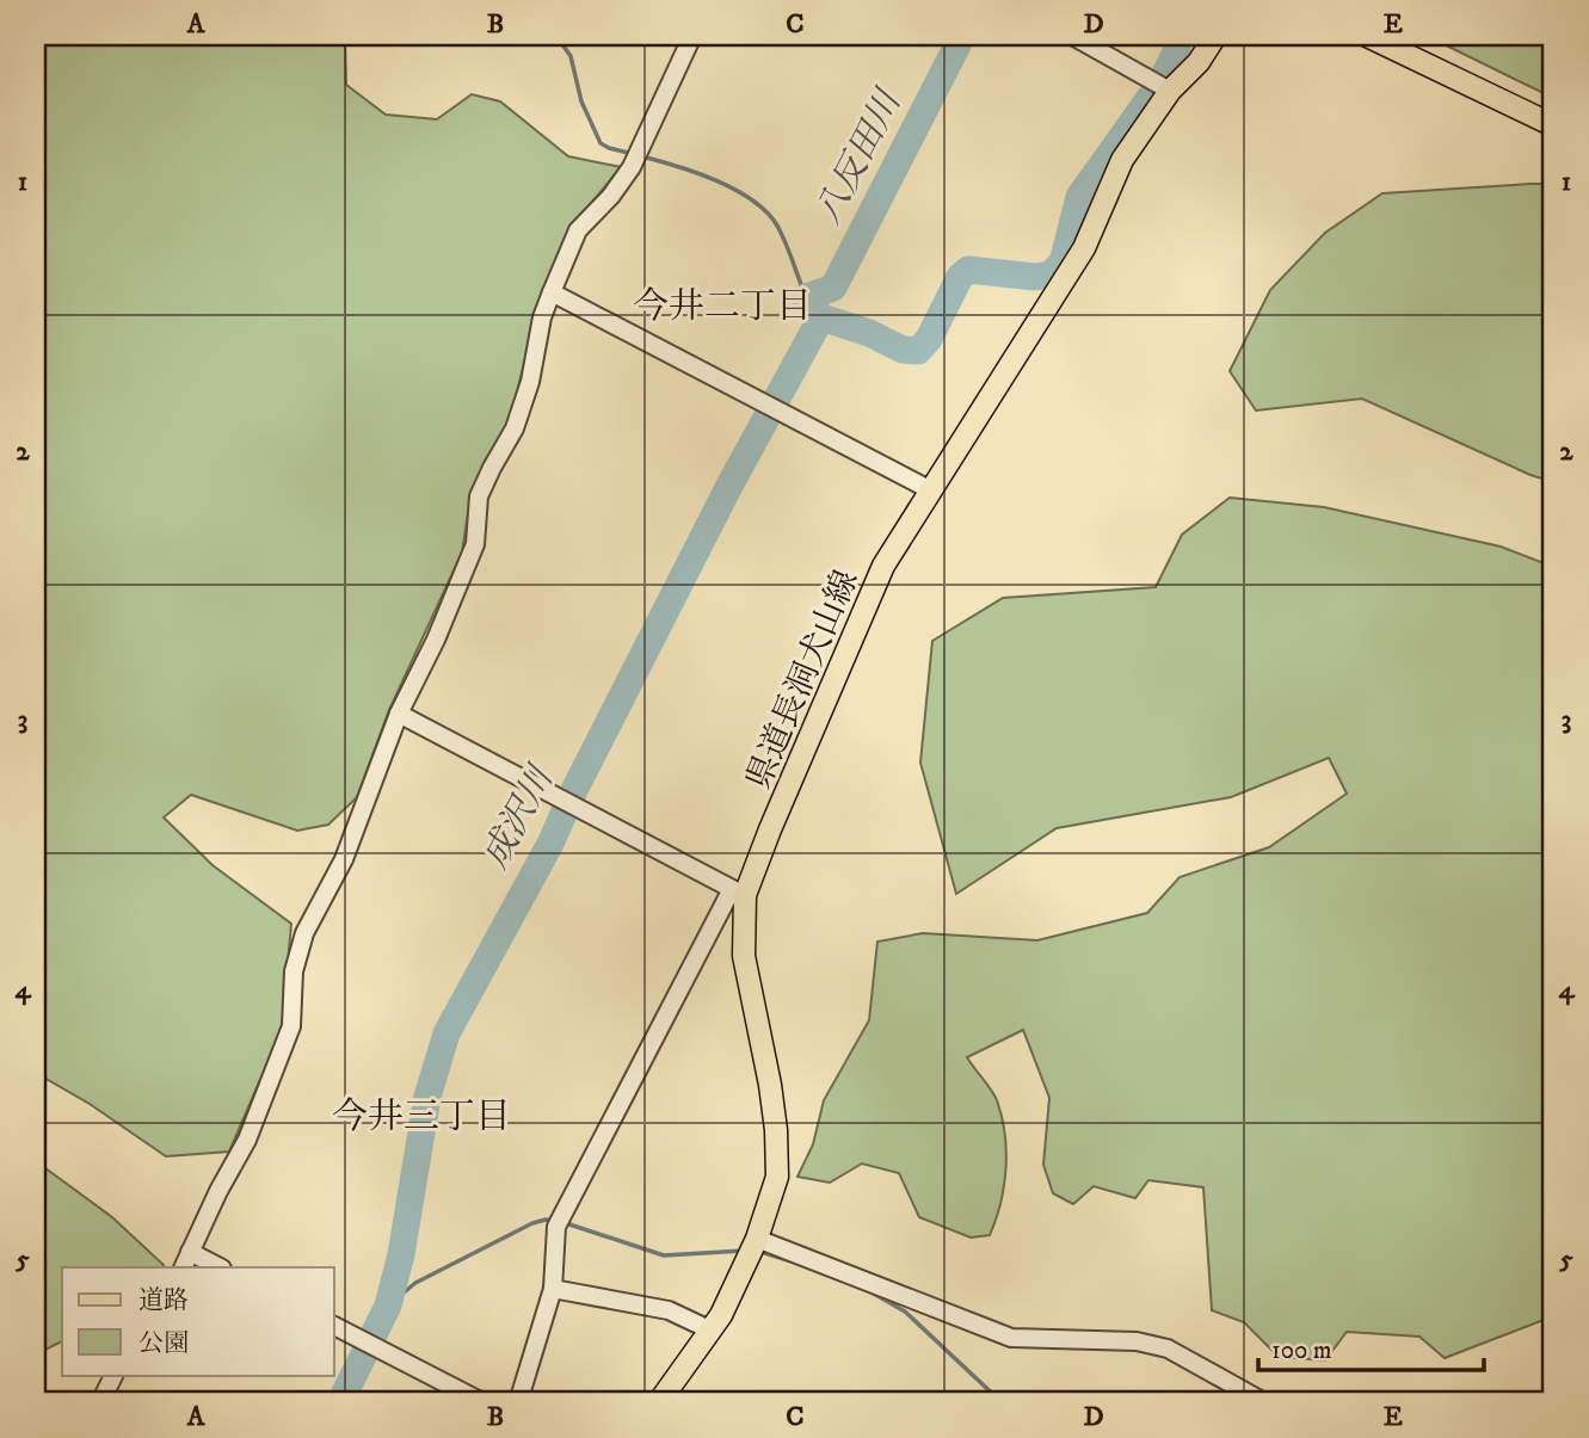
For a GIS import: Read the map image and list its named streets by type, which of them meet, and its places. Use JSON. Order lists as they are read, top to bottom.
{
  "streets": {
    "main road": ["県道長洞犬山線"]
  },
  "districts": ["今井二丁目", "今井三丁目"],
  "water": ["八反田川", "成沢川"],
  "legend": ["道路", "公園"],
  "scale_bar": "100 m",
  "grid": {
    "columns": [
      "A",
      "B",
      "C",
      "D",
      "E"
    ],
    "rows": [
      "1",
      "2",
      "3",
      "4",
      "5"
    ]
  }
}
